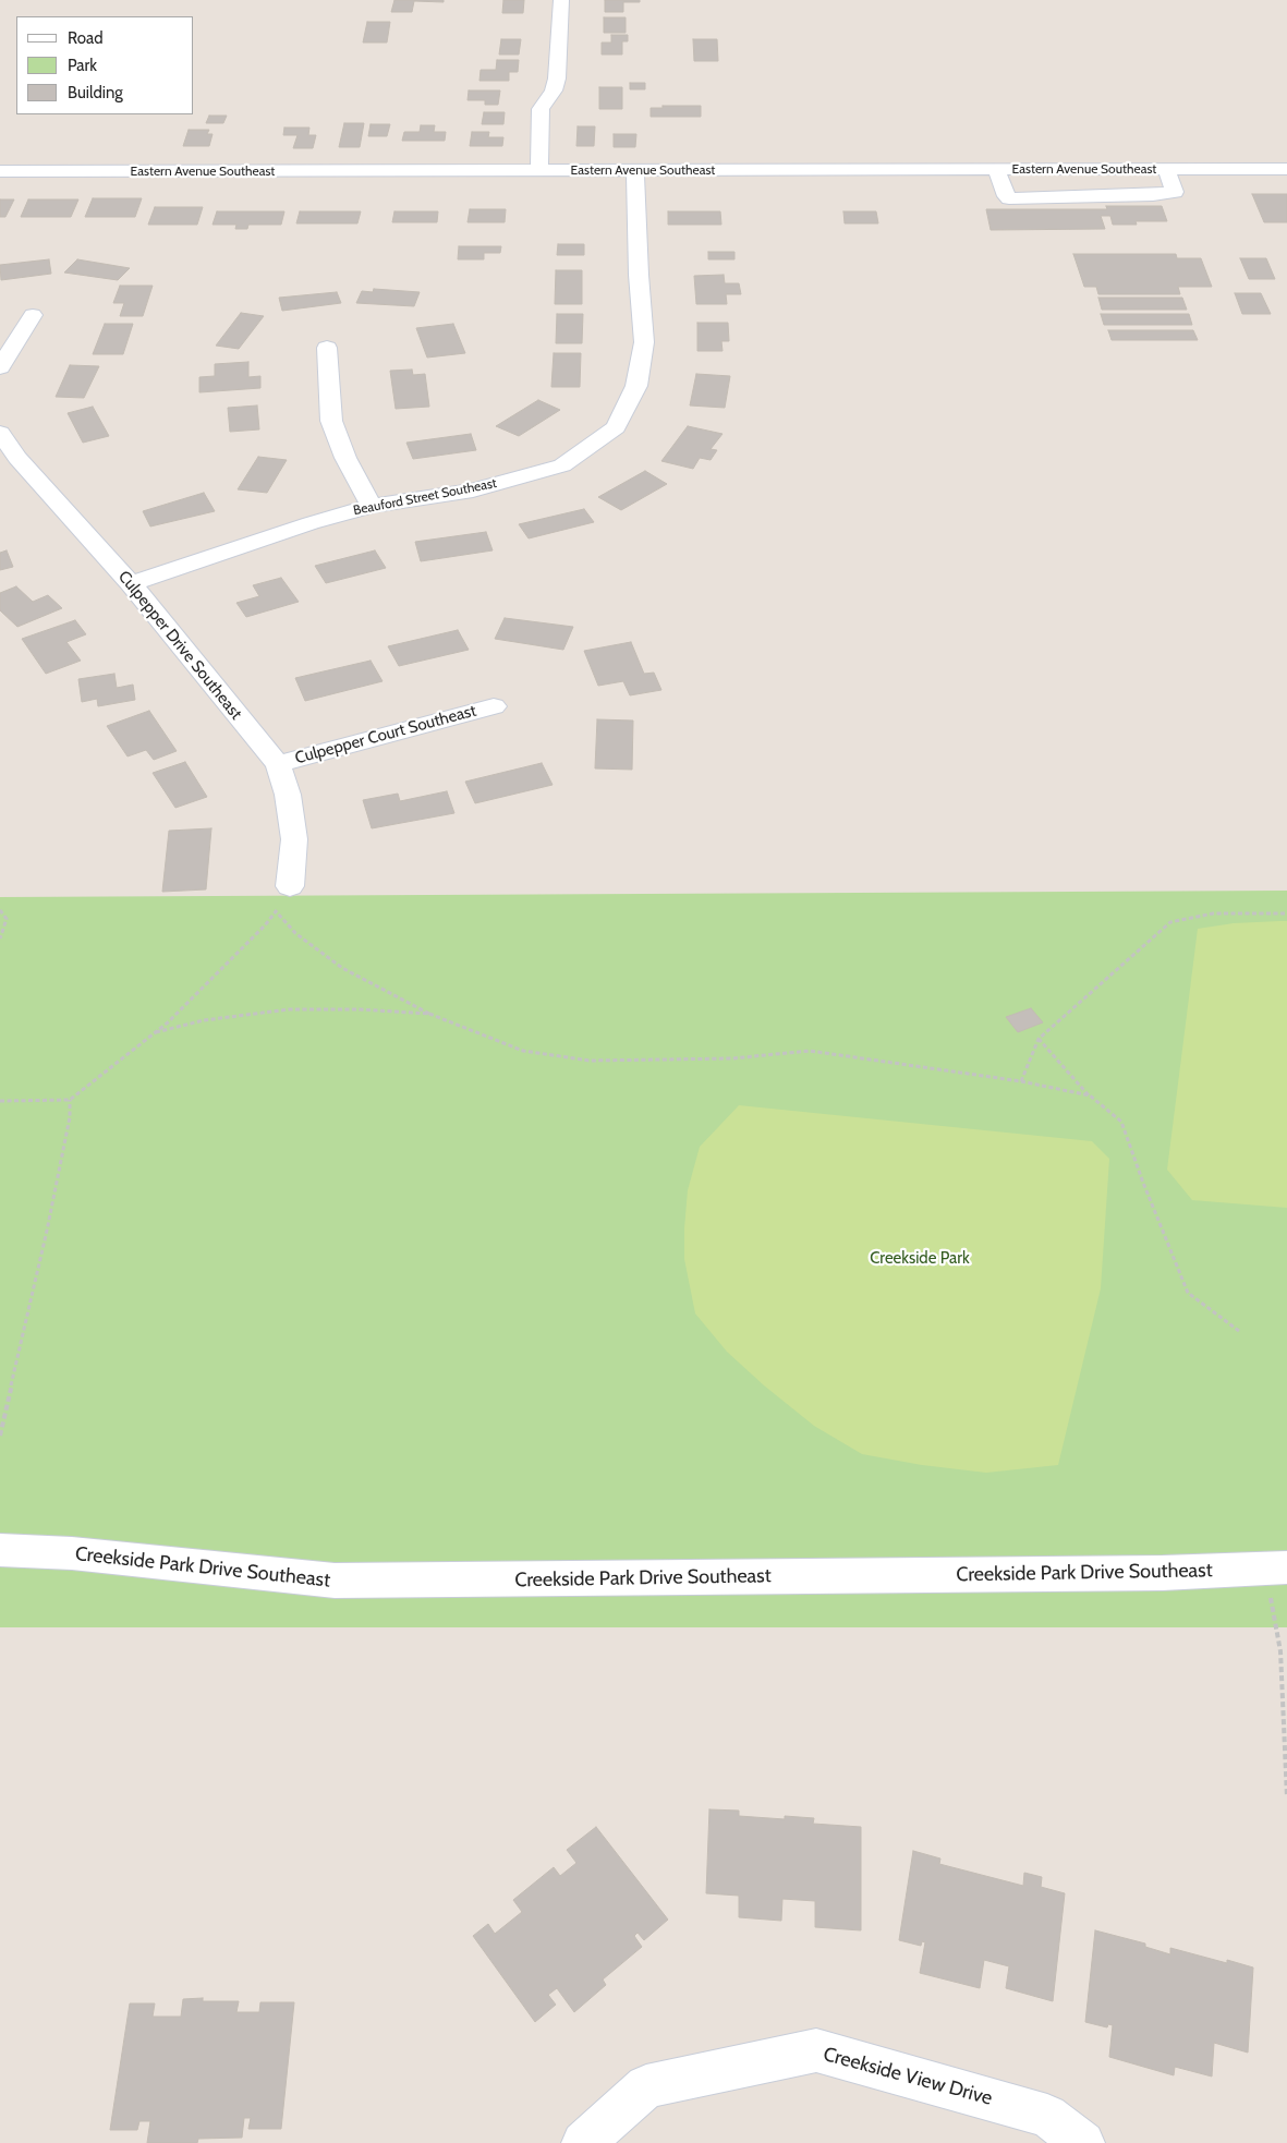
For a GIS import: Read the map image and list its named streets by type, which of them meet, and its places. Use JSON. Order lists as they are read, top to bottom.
{
  "streets": {
    "street": [
      "Eastern Avenue Southeast",
      "Beauford Street Southeast",
      "Culpepper Drive Southeast",
      "Culpepper Court Southeast",
      "Creekside Park Drive Southeast",
      "Creekside View Drive"
    ]
  },
  "crossings": [
    ["Eastern Avenue Southeast", "Beauford Street Southeast"],
    ["Beauford Street Southeast", "Culpepper Drive Southeast"],
    ["Culpepper Drive Southeast", "Culpepper Court Southeast"]
  ],
  "parks": ["Creekside Park"],
  "legend": ["Road", "Park", "Building"]
}
